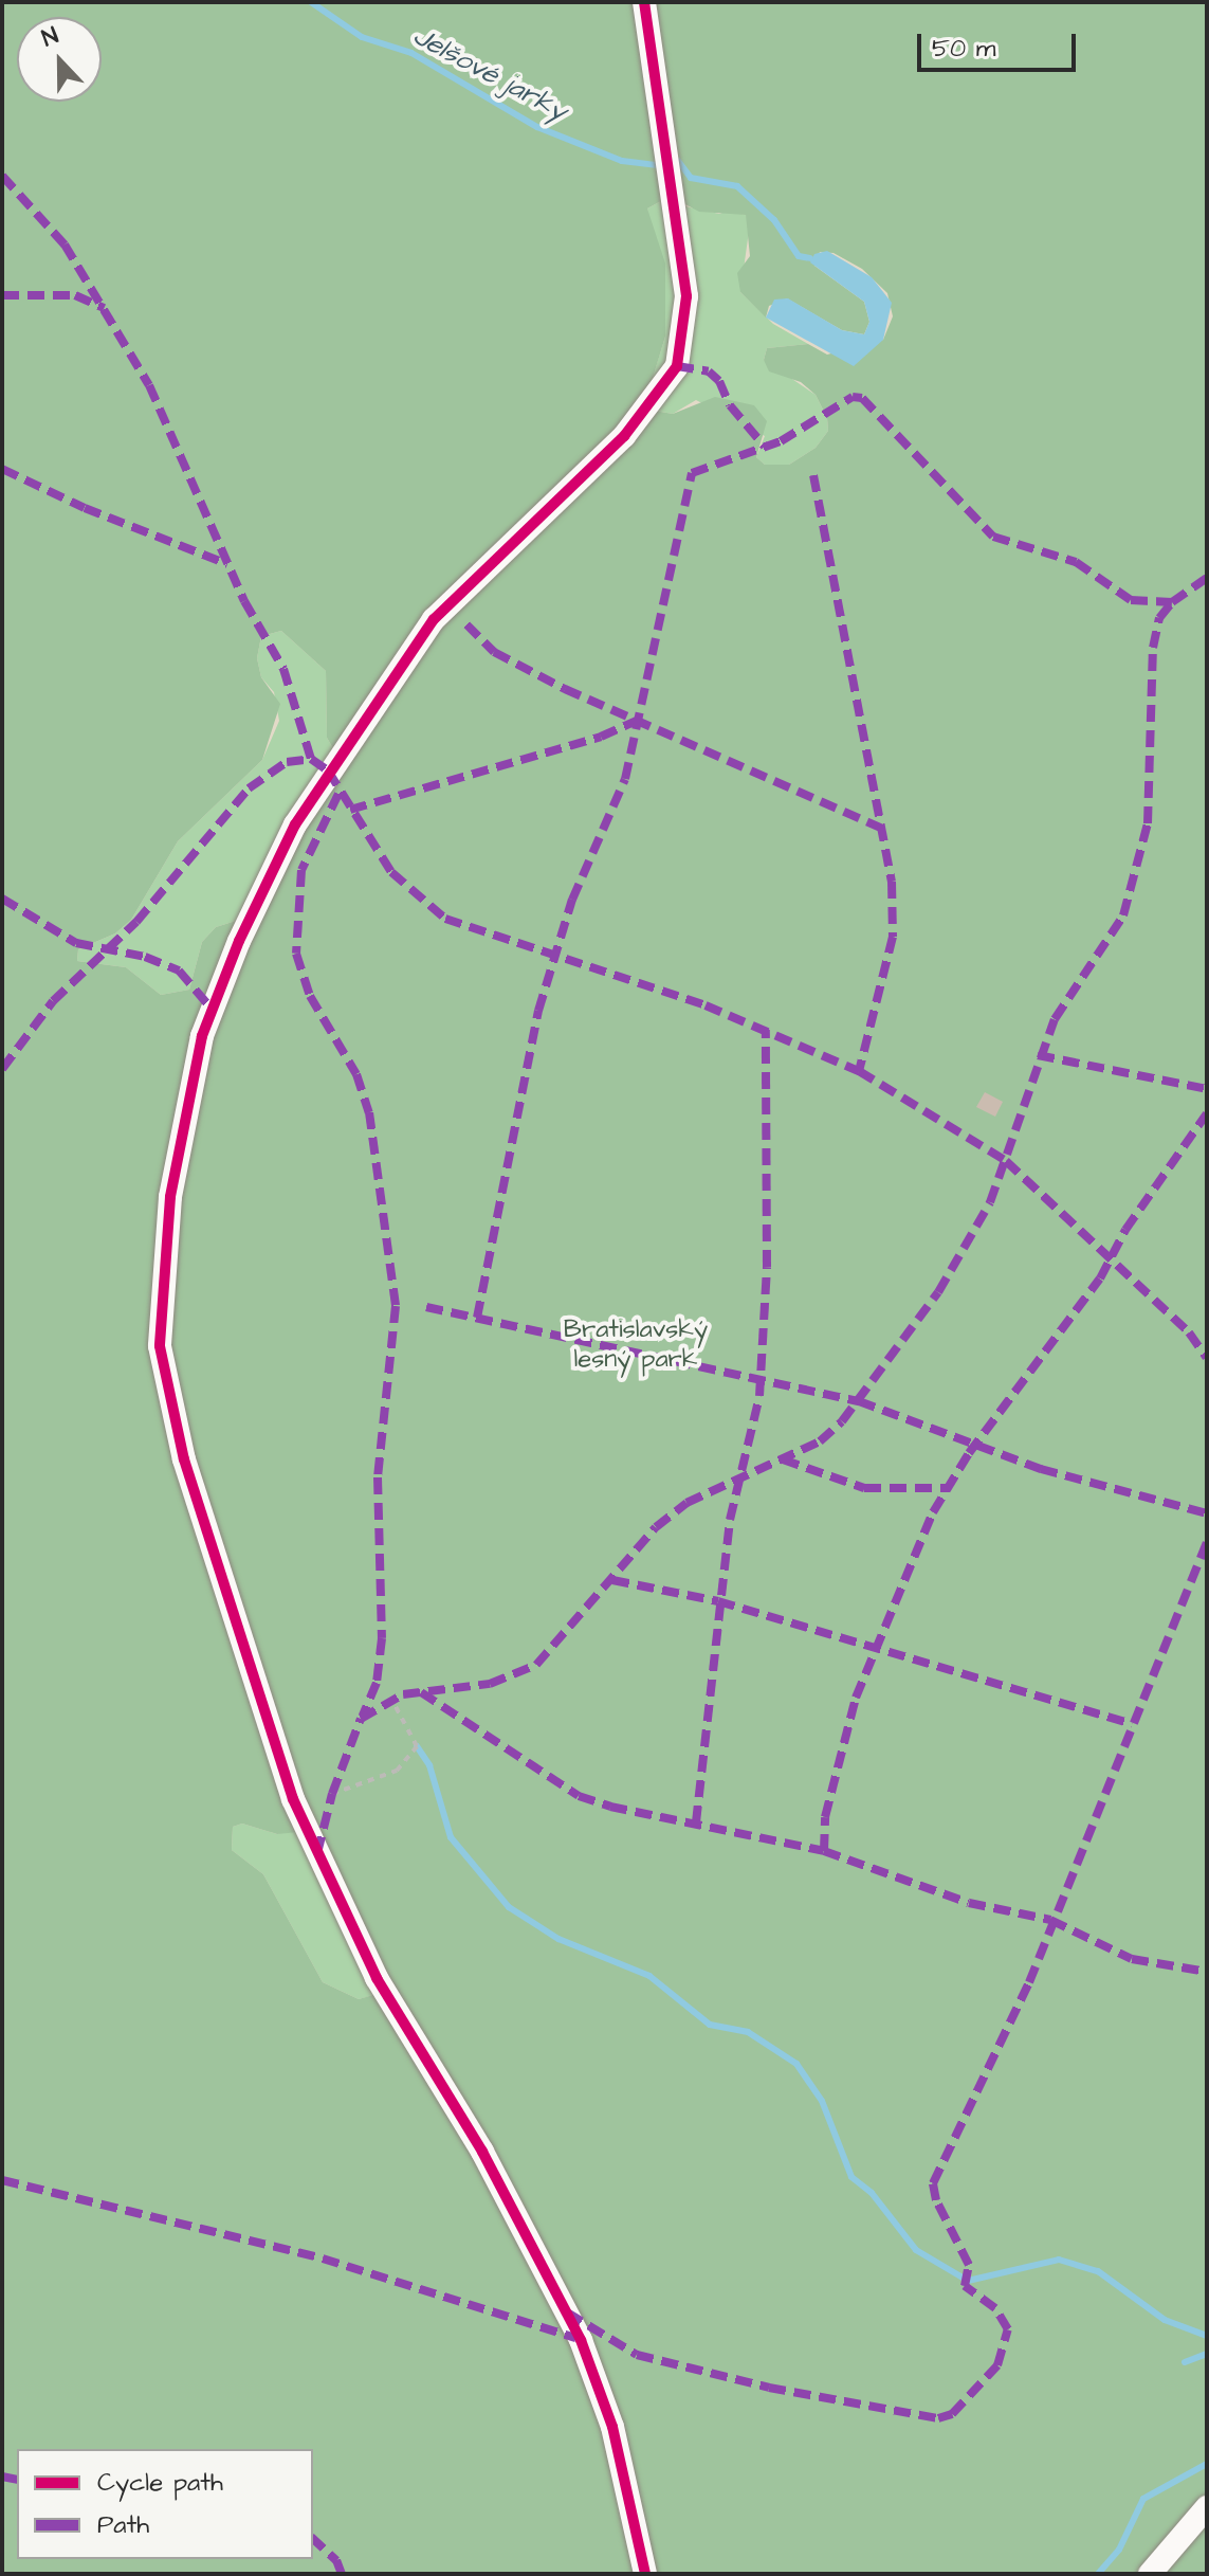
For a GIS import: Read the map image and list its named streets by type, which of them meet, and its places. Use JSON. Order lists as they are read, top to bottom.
{
  "water": ["Jelšové jarky"],
  "parks": ["Bratislavský lesný park"],
  "legend": ["Cycle path", "Path"],
  "scale_bar": "50 m",
  "north": "top"
}
